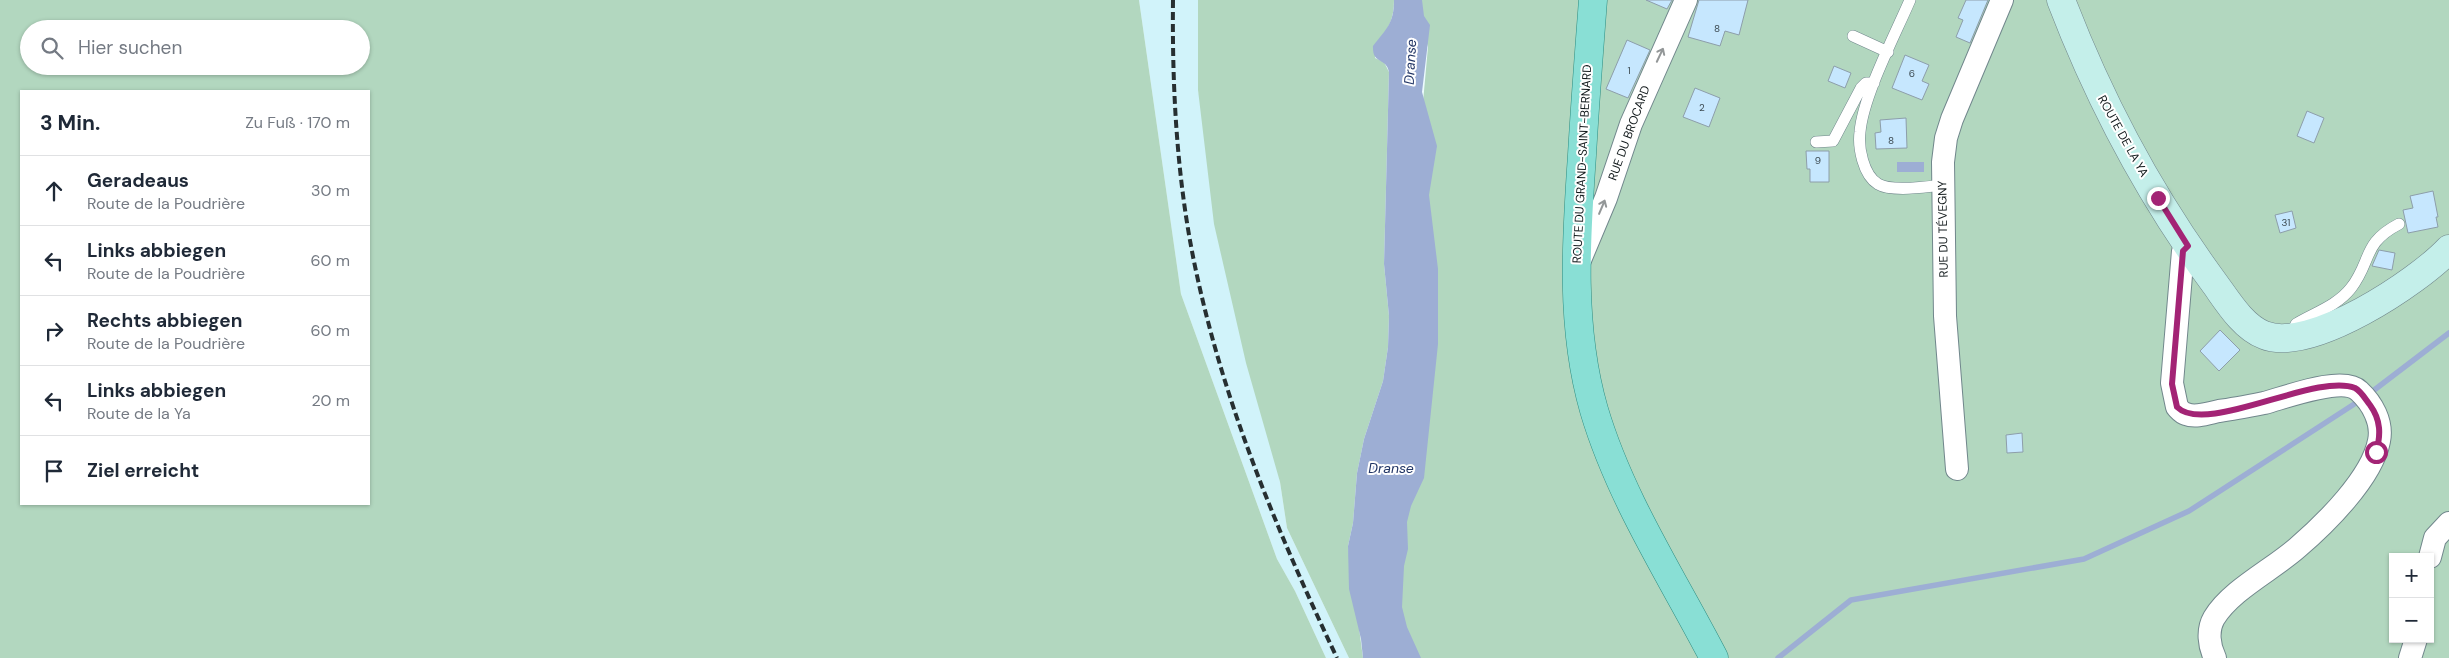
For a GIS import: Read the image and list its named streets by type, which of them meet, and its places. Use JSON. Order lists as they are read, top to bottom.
{
  "streets": {
    "main road": ["ROUTE DU GRAND-SAINT-BERNARD"],
    "street": ["RUE DU BROCARD", "ROUTE DE LA YA", "RUE DU TÉVEGNY"]
  },
  "crossings": [
    ["RUE DU BROCARD", "ROUTE DU GRAND-SAINT-BERNARD"]
  ],
  "one_way": ["RUE DU BROCARD"],
  "water": ["Dranse"],
  "house_numbers": [
    "8",
    "1",
    "6",
    "2",
    "8",
    "9",
    "31"
  ],
  "page": {
    "search": "Hier suchen",
    "heading": ["3 Min.", "Zu Fuß · 170 m"],
    "list": [
      ["Geradeaus", "Route de la Poudrière", "30 m"],
      ["Links abbiegen", "Route de la Poudrière", "60 m"],
      ["Rechts abbiegen", "Route de la Poudrière", "60 m"],
      ["Links abbiegen", "Route de la Ya", "20 m"],
      "Ziel erreicht"
    ],
    "map_buttons": ["+", "−"]
  }
}
